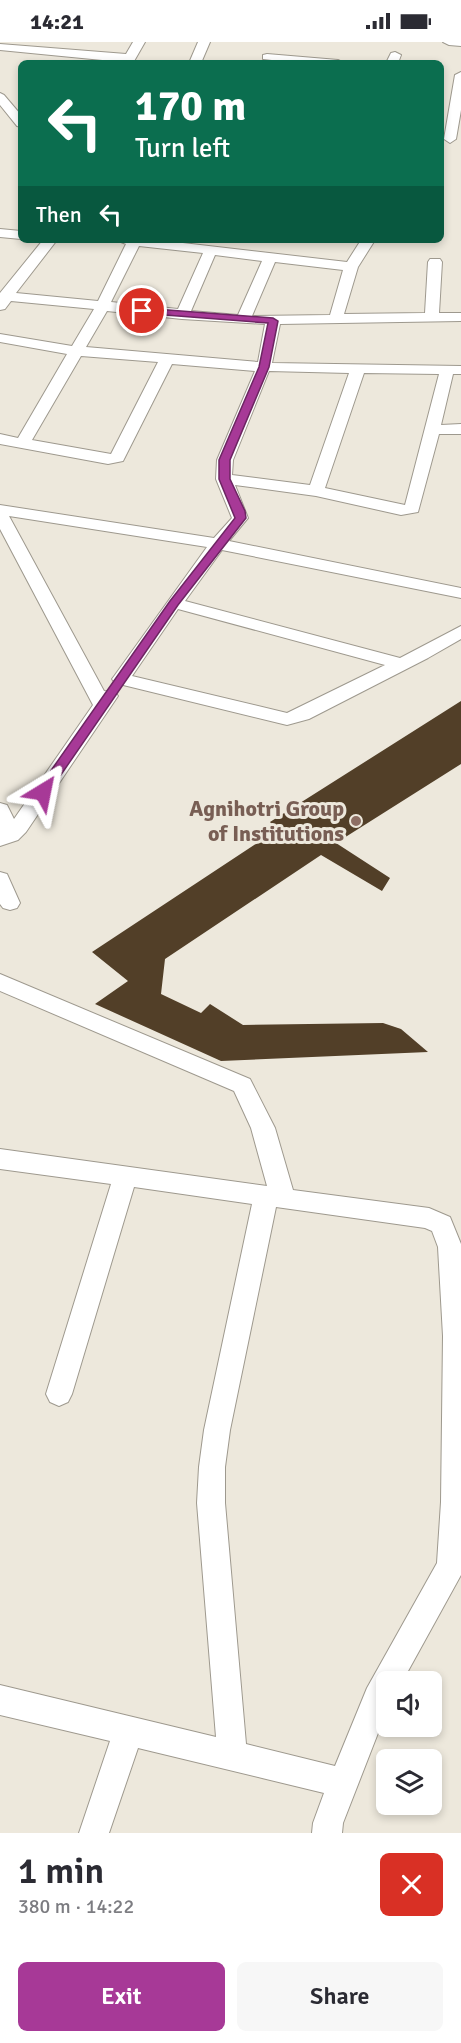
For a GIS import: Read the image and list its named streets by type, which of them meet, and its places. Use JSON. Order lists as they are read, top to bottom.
{
  "places": ["Agnihotri Group of Institutions"],
  "page": {
    "status": "14:21",
    "turn": ["170 m", "Turn left"],
    "then": "Then",
    "heading": ["1 min", "380 m · 14:22"],
    "buttons": ["Exit", "Share"]
  }
}
